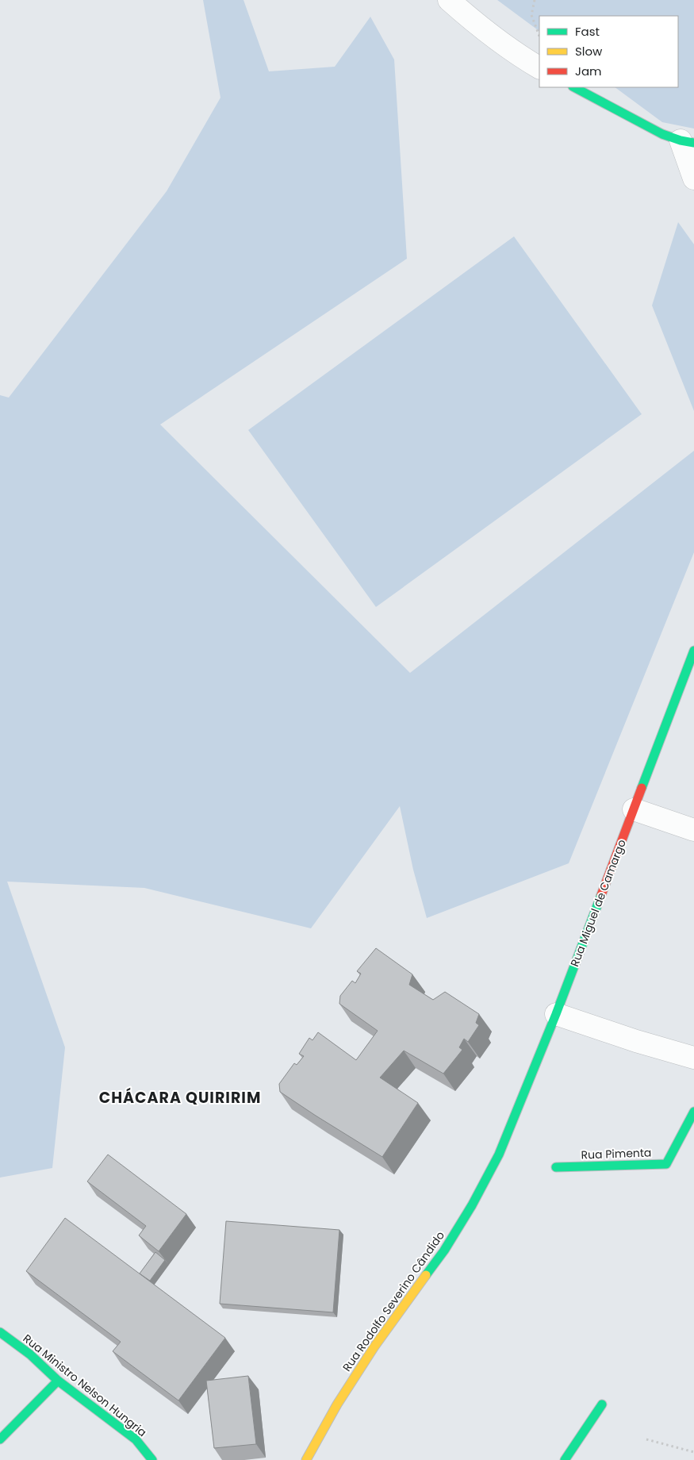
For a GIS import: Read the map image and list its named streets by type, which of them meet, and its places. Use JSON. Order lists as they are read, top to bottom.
{
  "streets": {
    "street": [
      "Rua Miguel de Camargo",
      "Rua Pimenta",
      "Rua Rodolfo Severino Cândido",
      "Rua Ministro Nelson Hungria"
    ]
  },
  "crossings": [
    ["Rua Miguel de Camargo", "Rua Rodolfo Severino Cândido"]
  ],
  "districts": ["CHÁCARA QUIRIRIM"],
  "legend": ["Fast", "Slow", "Jam"]
}
